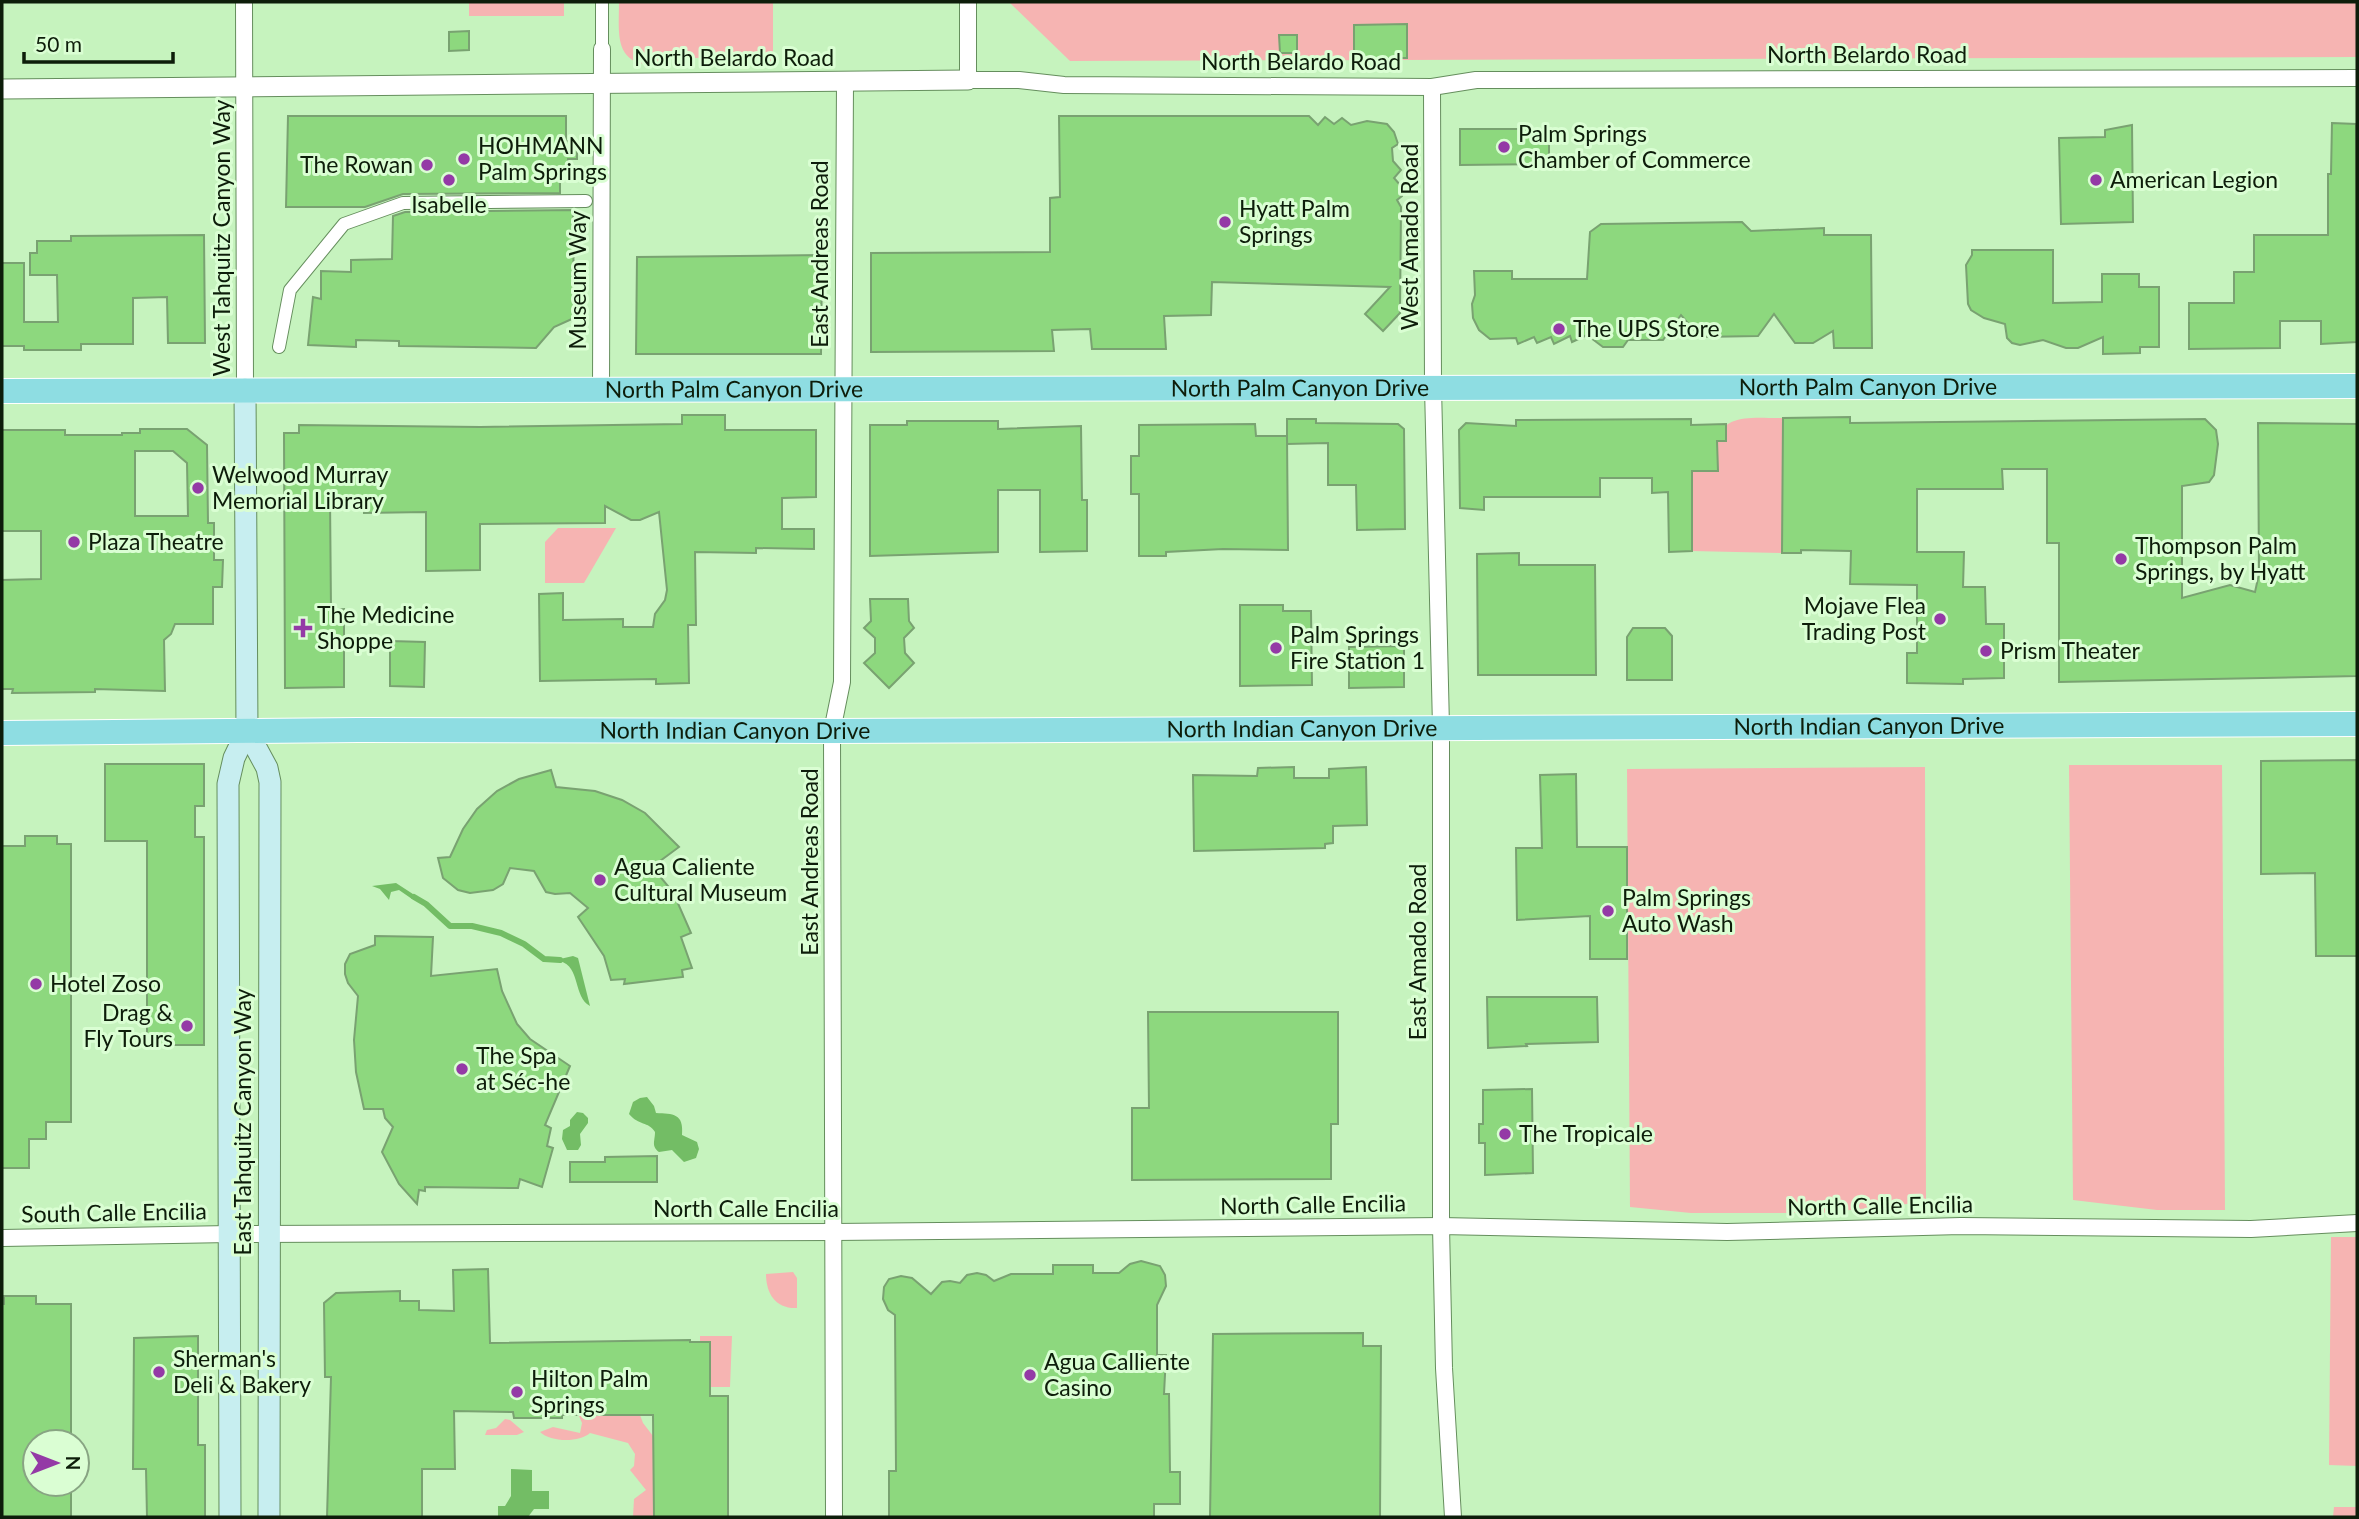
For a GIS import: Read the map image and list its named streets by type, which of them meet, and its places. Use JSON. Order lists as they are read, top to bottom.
{
  "streets": {
    "main road": ["North Palm Canyon Drive", "North Indian Canyon Drive", "East Tahquitz Canyon Way"],
    "street": [
      "North Belardo Road",
      "West Amado Road",
      "West Tahquitz Canyon Way",
      "East Andreas Road",
      "Museum Way",
      "East Amado Road",
      "North Calle Encilia",
      "South Calle Encilia"
    ]
  },
  "crossings": [
    ["North Belardo Road", "West Amado Road"],
    ["North Belardo Road", "West Tahquitz Canyon Way"],
    ["North Belardo Road", "East Andreas Road"],
    ["North Belardo Road", "Museum Way"],
    ["West Amado Road", "North Palm Canyon Drive"],
    ["West Amado Road", "East Amado Road"],
    ["West Tahquitz Canyon Way", "North Palm Canyon Drive"],
    ["West Tahquitz Canyon Way", "East Tahquitz Canyon Way"],
    ["East Andreas Road", "North Palm Canyon Drive"],
    ["East Andreas Road", "North Indian Canyon Drive"],
    ["East Andreas Road", "North Calle Encilia"],
    ["Museum Way", "North Palm Canyon Drive"],
    ["North Palm Canyon Drive", "East Amado Road"],
    ["North Palm Canyon Drive", "East Tahquitz Canyon Way"],
    ["North Indian Canyon Drive", "East Amado Road"],
    ["North Indian Canyon Drive", "East Tahquitz Canyon Way"],
    ["East Amado Road", "North Calle Encilia"],
    ["East Tahquitz Canyon Way", "North Calle Encilia"],
    ["East Tahquitz Canyon Way", "South Calle Encilia"],
    ["North Calle Encilia", "South Calle Encilia"]
  ],
  "places": {
    "other": [
      "Palm Springs Chamber of Commerce",
      "HOHMANN Palm Springs",
      "The Rowan",
      "Isabelle",
      "American Legion",
      "Hyatt Palm Springs",
      "The UPS Store",
      "Welwood Murray Memorial Library",
      "Plaza Theatre",
      "Thompson Palm Springs, by Hyatt",
      "Mojave Flea Trading Post",
      "Palm Springs Fire Station 1",
      "Prism Theater",
      "Agua Caliente Cultural Museum",
      "Palm Springs Auto Wash",
      "Hotel Zoso",
      "Drag & Fly Tours",
      "The Spa at Séc-he",
      "The Tropicale",
      "Sherman's Deli & Bakery",
      "Agua Calliente Casino",
      "Hilton Palm Springs"
    ],
    "health": ["The Medicine Shoppe"]
  },
  "scale_bar": "50 m",
  "north": "right"
}
